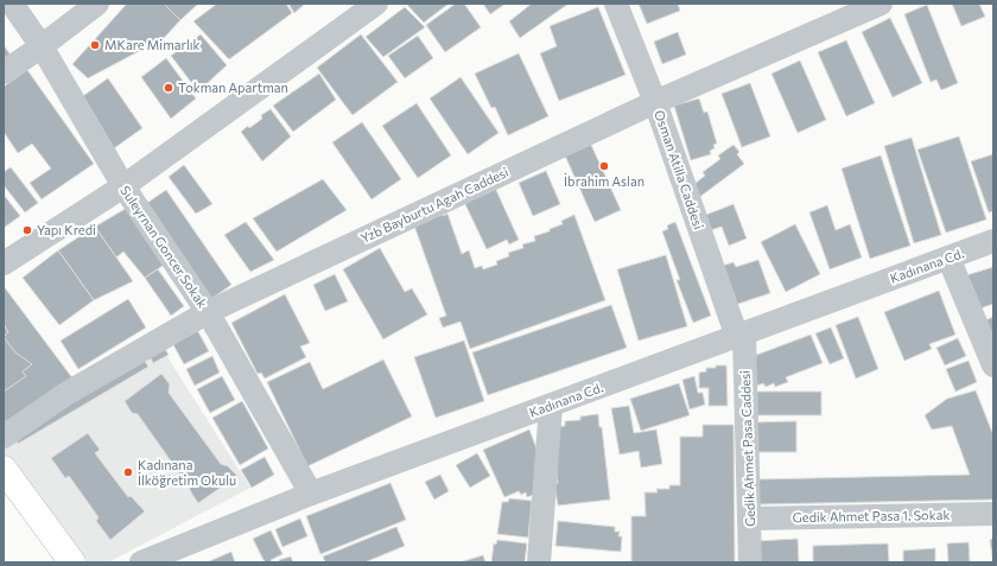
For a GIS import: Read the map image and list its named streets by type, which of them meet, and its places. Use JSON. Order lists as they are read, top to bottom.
{
  "streets": {
    "street": [
      "Osman Atilla Caddesi",
      "Yzb Bayburtu Agah Caddesi",
      "Suleyrnan Goncer Sokak",
      "Kadınana Cd.",
      "Gedik Ahmet Pasa Caddesi",
      "Gedik Ahmet Pasa 1. Sokak"
    ]
  },
  "crossings": [
    ["Osman Atilla Caddesi", "Yzb Bayburtu Agah Caddesi"],
    ["Osman Atilla Caddesi", "Kadınana Cd."],
    ["Osman Atilla Caddesi", "Gedik Ahmet Pasa Caddesi"],
    ["Yzb Bayburtu Agah Caddesi", "Suleyrnan Goncer Sokak"],
    ["Suleyrnan Goncer Sokak", "Kadınana Cd."],
    ["Kadınana Cd.", "Gedik Ahmet Pasa Caddesi"],
    ["Gedik Ahmet Pasa Caddesi", "Gedik Ahmet Pasa 1. Sokak"]
  ],
  "places": [
    "MKare Mimarlık",
    "Tokman Apartman",
    "İbrahim Aslan",
    "Yapı Kredi",
    "Kadınana İlköğretim Okulu"
  ]
}
